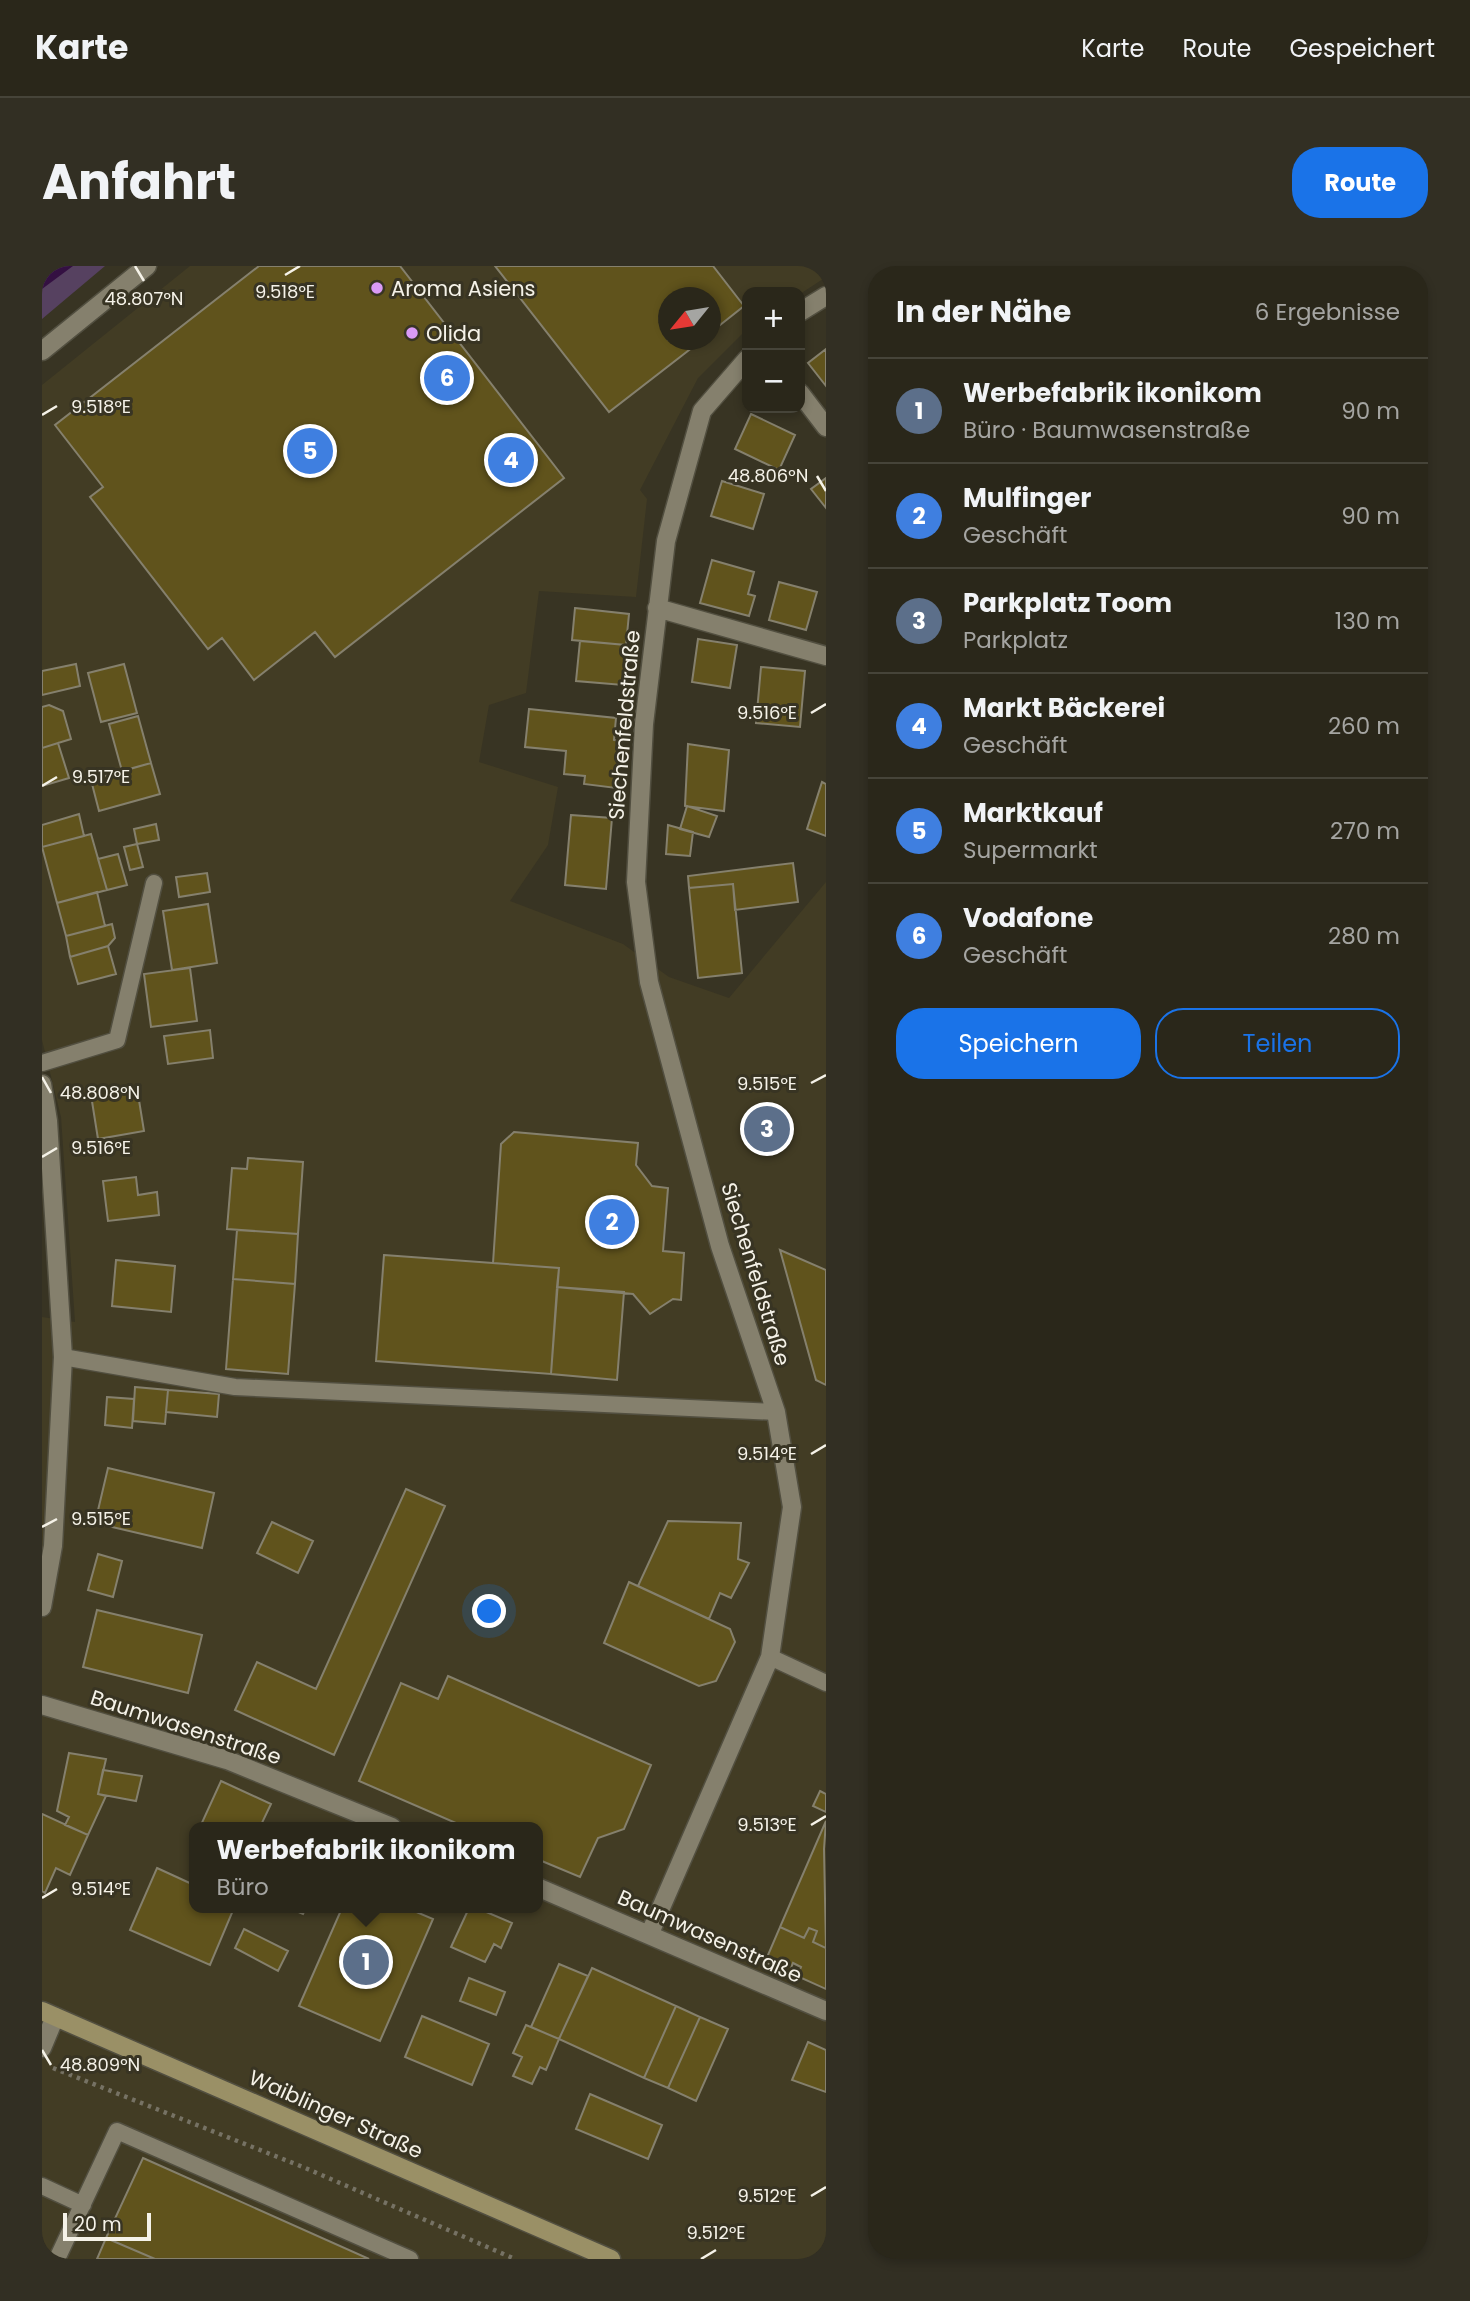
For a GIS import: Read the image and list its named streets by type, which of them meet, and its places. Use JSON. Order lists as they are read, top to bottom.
{
  "streets": {
    "main road": ["Waiblinger Straße"],
    "street": ["Siechenfeldstraße", "Baumwasenstraße"]
  },
  "crossings": [
    ["Siechenfeldstraße", "Baumwasenstraße"]
  ],
  "places": ["Aroma Asiens", "Olida"],
  "scale_bar": "20 m",
  "north": "bottom left",
  "page": {
    "header": "Karte",
    "nav": ["Karte", "Route", "Gespeichert"],
    "title": "Anfahrt",
    "buttons": [
      "Route",
      ["Speichern", "Teilen"]
    ],
    "heading": ["In der Nähe", "6 Ergebnisse"],
    "map_buttons": ["+", "−"],
    "pins": [
      "6",
      "5",
      "4",
      "3",
      "2",
      "1"
    ],
    "list": [
      {
        "mark": "1",
        "name": "Werbefabrik ikonikom",
        "note": "Büro · Baumwasenstraße",
        "value": "90 m"
      },
      {
        "mark": "2",
        "name": "Mulfinger",
        "note": "Geschäft",
        "value": "90 m"
      },
      {
        "mark": "3",
        "name": "Parkplatz Toom",
        "note": "Parkplatz",
        "value": "130 m"
      },
      {
        "mark": "4",
        "name": "Markt Bäckerei",
        "note": "Geschäft",
        "value": "260 m"
      },
      {
        "mark": "5",
        "name": "Marktkauf",
        "note": "Supermarkt",
        "value": "270 m"
      },
      {
        "mark": "6",
        "name": "Vodafone",
        "note": "Geschäft",
        "value": "280 m"
      }
    ],
    "popup": ["Werbefabrik ikonikom", "Büro"],
    "scale": "20 m"
  },
  "coordinates": [
    "9.518°E",
    "48.807°N",
    "48.806°N",
    "9.516°E",
    "9.517°E",
    "9.515°E",
    "48.808°N",
    "9.514°E",
    "9.513°E",
    "48.809°N",
    "9.512°E"
  ]
}
